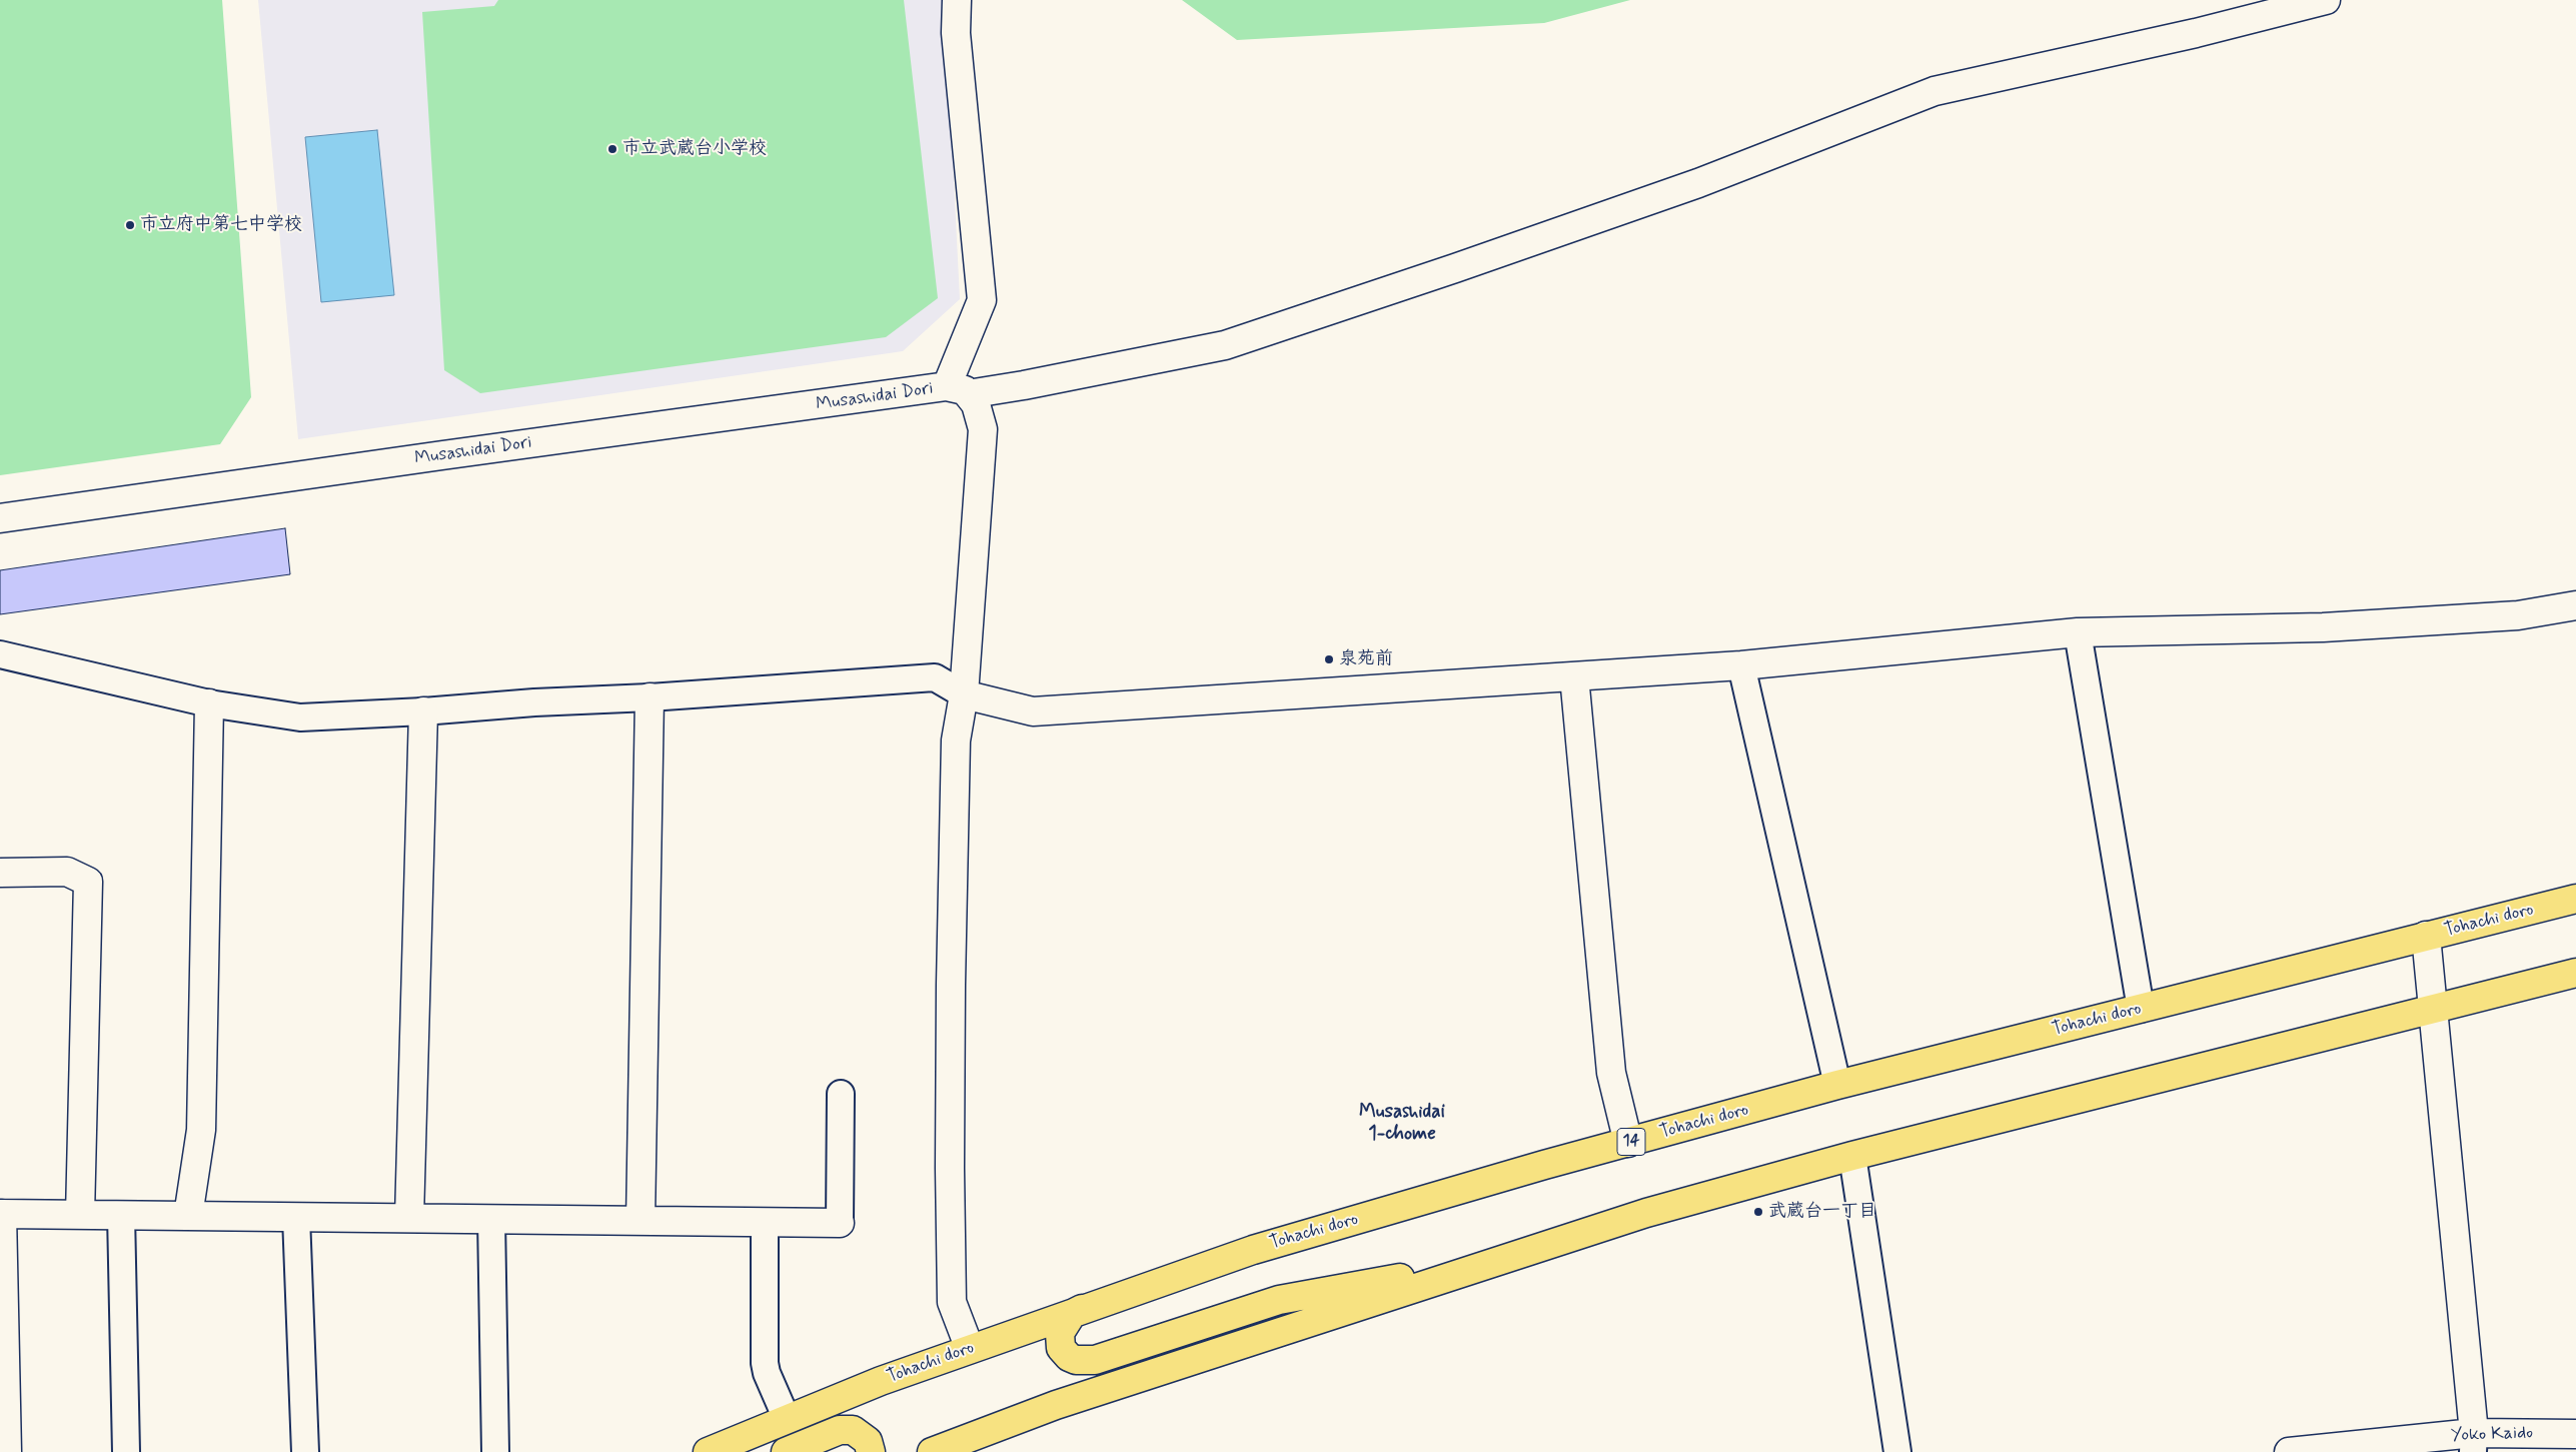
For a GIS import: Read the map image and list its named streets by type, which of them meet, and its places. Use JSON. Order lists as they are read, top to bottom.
{
  "streets": {
    "main road": ["Tohachi doro", "14"],
    "street": ["Musashidai Dori", "Yoko Kaido"]
  },
  "districts": ["Musashidai 1-chome"],
  "places": [
    "市立武蔵台小学校",
    "市立府中第七中学校",
    "泉苑前",
    "武蔵台一丁目"
  ]
}
